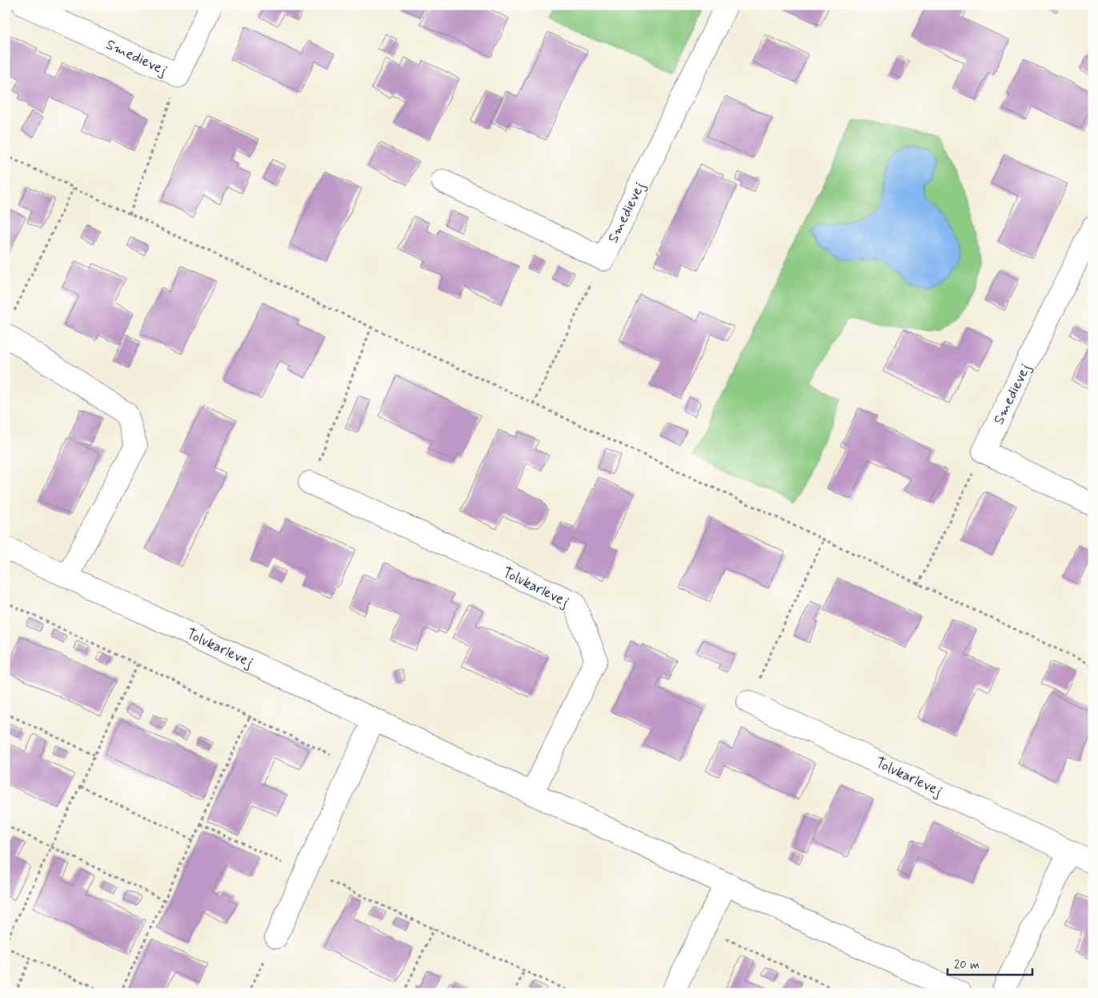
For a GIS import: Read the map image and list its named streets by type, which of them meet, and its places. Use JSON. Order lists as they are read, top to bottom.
{
  "streets": {
    "street": ["Smedievej", "Tolvkarlevej"]
  },
  "scale_bar": "20 m"
}
